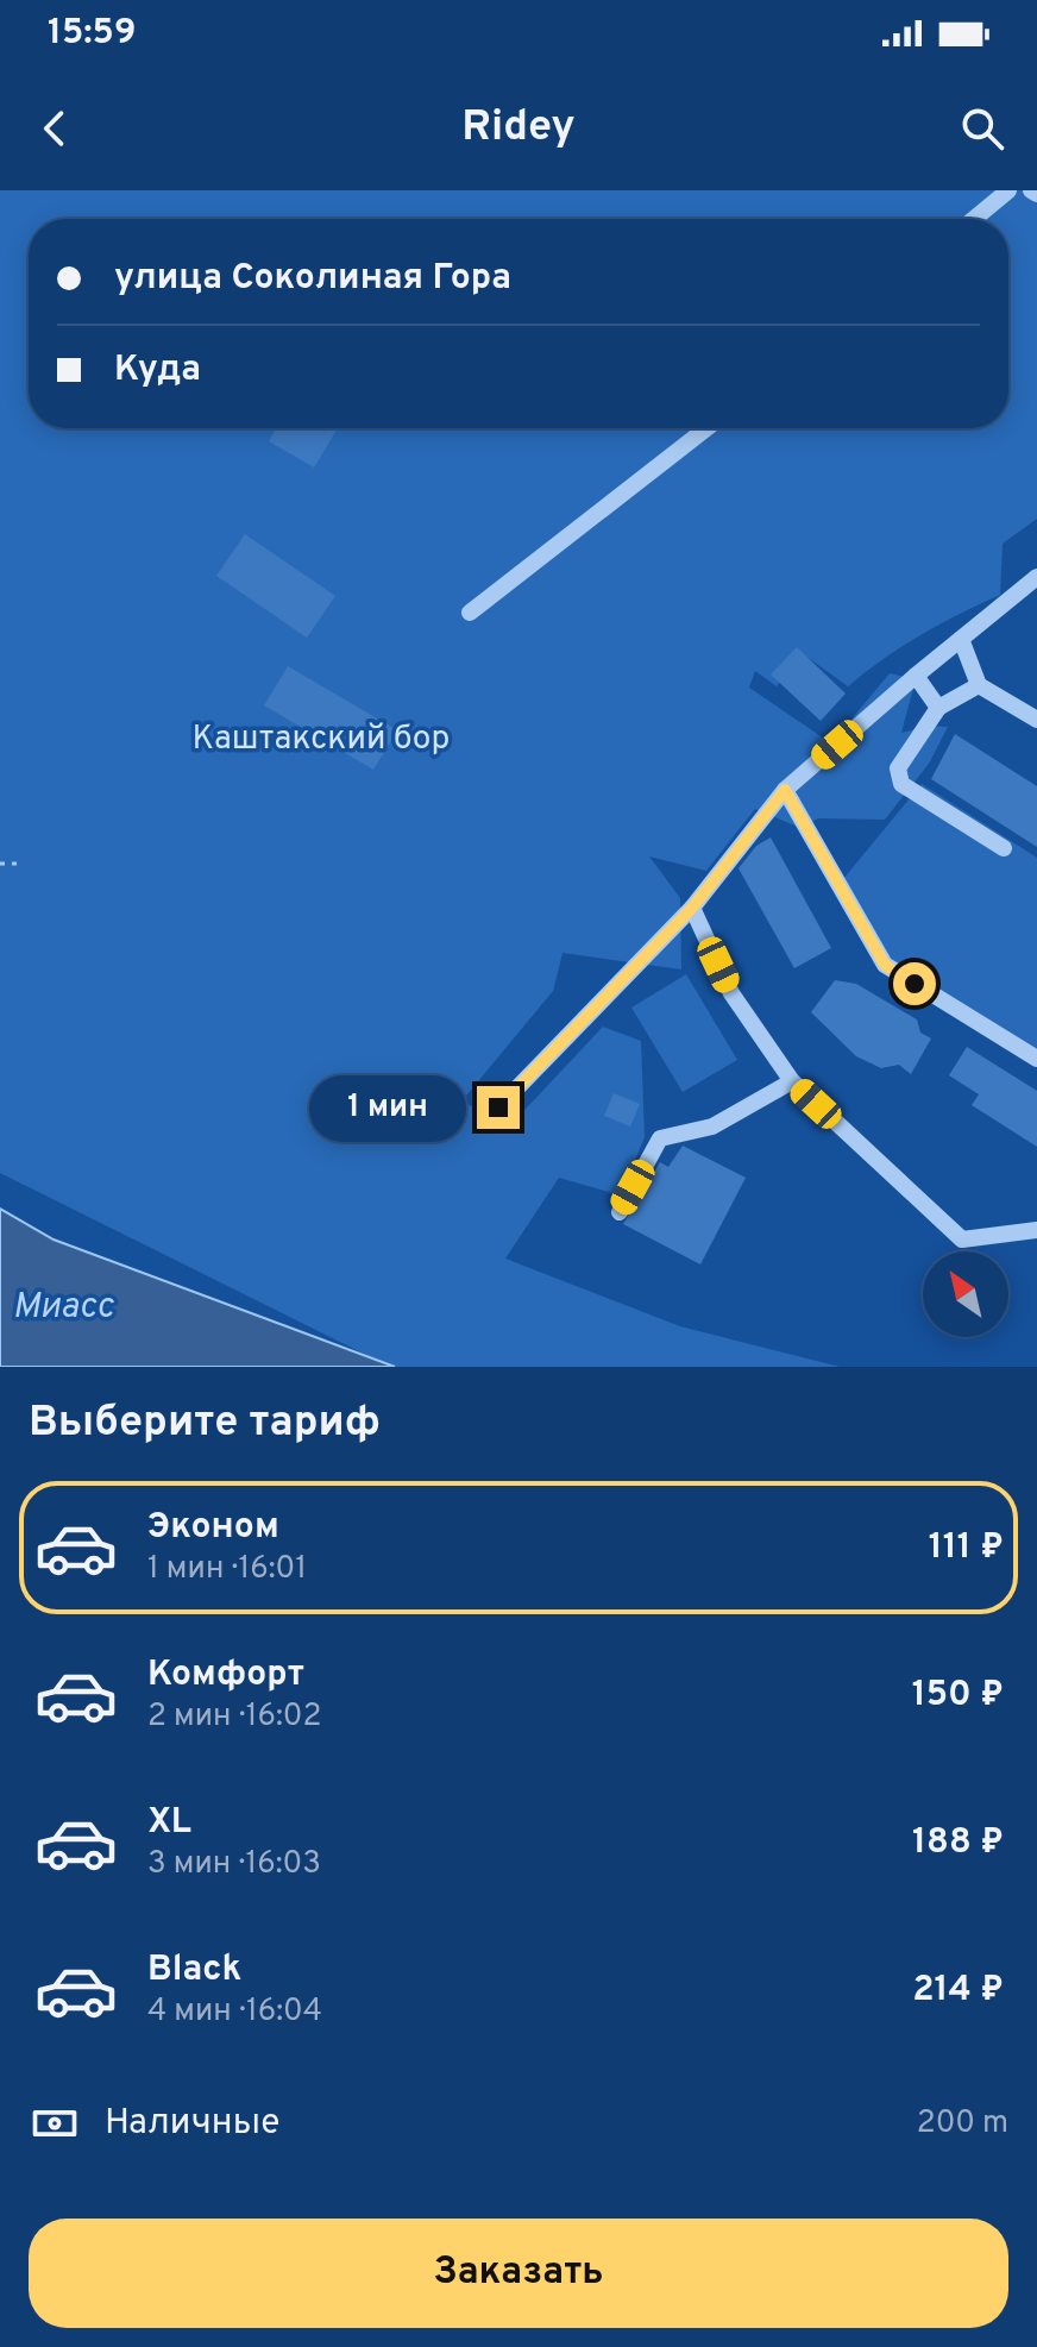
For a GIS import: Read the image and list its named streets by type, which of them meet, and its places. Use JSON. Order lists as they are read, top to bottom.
{
  "water": ["Миасс"],
  "parks": ["Каштакский бор"],
  "north": "top left",
  "page": {
    "status": "15:59",
    "header": "Ridey",
    "banner": ["улица Соколиная Гора", "Куда"],
    "bubble": "1 мин",
    "heading": "Выберите тариф",
    "list": [
      {
        "name": "Эконом",
        "note": "1 мин · 16:01",
        "value": "111 ₽"
      },
      {
        "name": "Комфорт",
        "note": "2 мин · 16:02",
        "value": "150 ₽"
      },
      {
        "name": "XL",
        "note": "3 мин · 16:03",
        "value": "188 ₽"
      },
      {
        "name": "Black",
        "note": "4 мин · 16:04",
        "value": "214 ₽"
      }
    ],
    "pay": ["Наличные", "200 m"],
    "buttons": "Заказать"
  }
}
